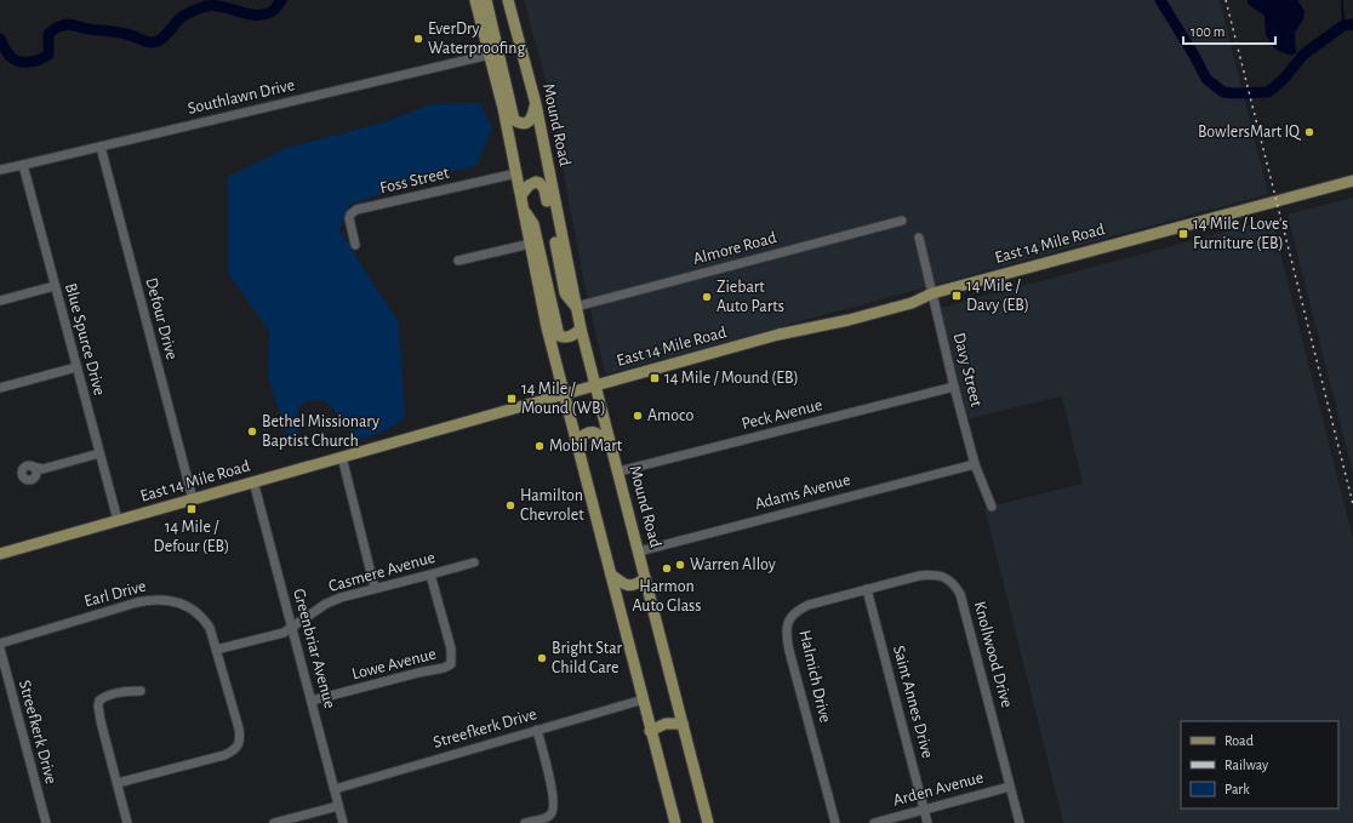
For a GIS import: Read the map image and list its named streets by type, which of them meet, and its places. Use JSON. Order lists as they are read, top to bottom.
{
  "streets": {
    "main road": ["Mound Road", "East 14 Mile Road"],
    "street": [
      "Southlawn Drive",
      "Foss Street",
      "Almore Road",
      "Defour Drive",
      "Blue Spurce Drive",
      "Davy Street",
      "Peck Avenue",
      "Adams Avenue",
      "Casmere Avenue",
      "Earl Drive",
      "Greenbriar Avenue",
      "Knollwood Drive",
      "Lowe Avenue",
      "Halmich Drive",
      "Saint Annes Drive",
      "Streefkerk Drive",
      "Arden Avenue"
    ]
  },
  "crossings": [
    ["Southlawn Drive", "Defour Drive"],
    ["Southlawn Drive", "Blue Spurce Drive"],
    ["Mound Road", "East 14 Mile Road"],
    ["Mound Road", "Almore Road"],
    ["Mound Road", "Peck Avenue"],
    ["Mound Road", "Adams Avenue"],
    ["East 14 Mile Road", "Defour Drive"],
    ["East 14 Mile Road", "Blue Spurce Drive"],
    ["East 14 Mile Road", "Davy Street"],
    ["East 14 Mile Road", "Greenbriar Avenue"],
    ["Davy Street", "Peck Avenue"],
    ["Davy Street", "Adams Avenue"],
    ["Casmere Avenue", "Earl Drive"],
    ["Casmere Avenue", "Greenbriar Avenue"],
    ["Casmere Avenue", "Lowe Avenue"],
    ["Greenbriar Avenue", "Lowe Avenue"],
    ["Greenbriar Avenue", "Streefkerk Drive"],
    ["Knollwood Drive", "Halmich Drive"],
    ["Knollwood Drive", "Saint Annes Drive"],
    ["Knollwood Drive", "Arden Avenue"],
    ["Halmich Drive", "Saint Annes Drive"],
    ["Saint Annes Drive", "Arden Avenue"]
  ],
  "places": {
    "other": [
      "EverDry Waterproofing",
      "BowlersMart IQ",
      "Ziebart Auto Parts",
      "Amoco",
      "Bethel Missionary Baptist Church",
      "Mobil Mart",
      "Hamilton Chevrolet",
      "Warren Alloy",
      "Harmon Auto Glass",
      "Bright Star Child Care"
    ],
    "transit": [
      "14 Mile / Love's Furniture (EB)",
      "14 Mile / Davy (EB)",
      "14 Mile / Mound (EB)",
      "14 Mile / Mound (WB)",
      "14 Mile / Defour (EB)"
    ]
  },
  "legend": ["Road", "Railway", "Park"],
  "scale_bar": "100 m"
}
